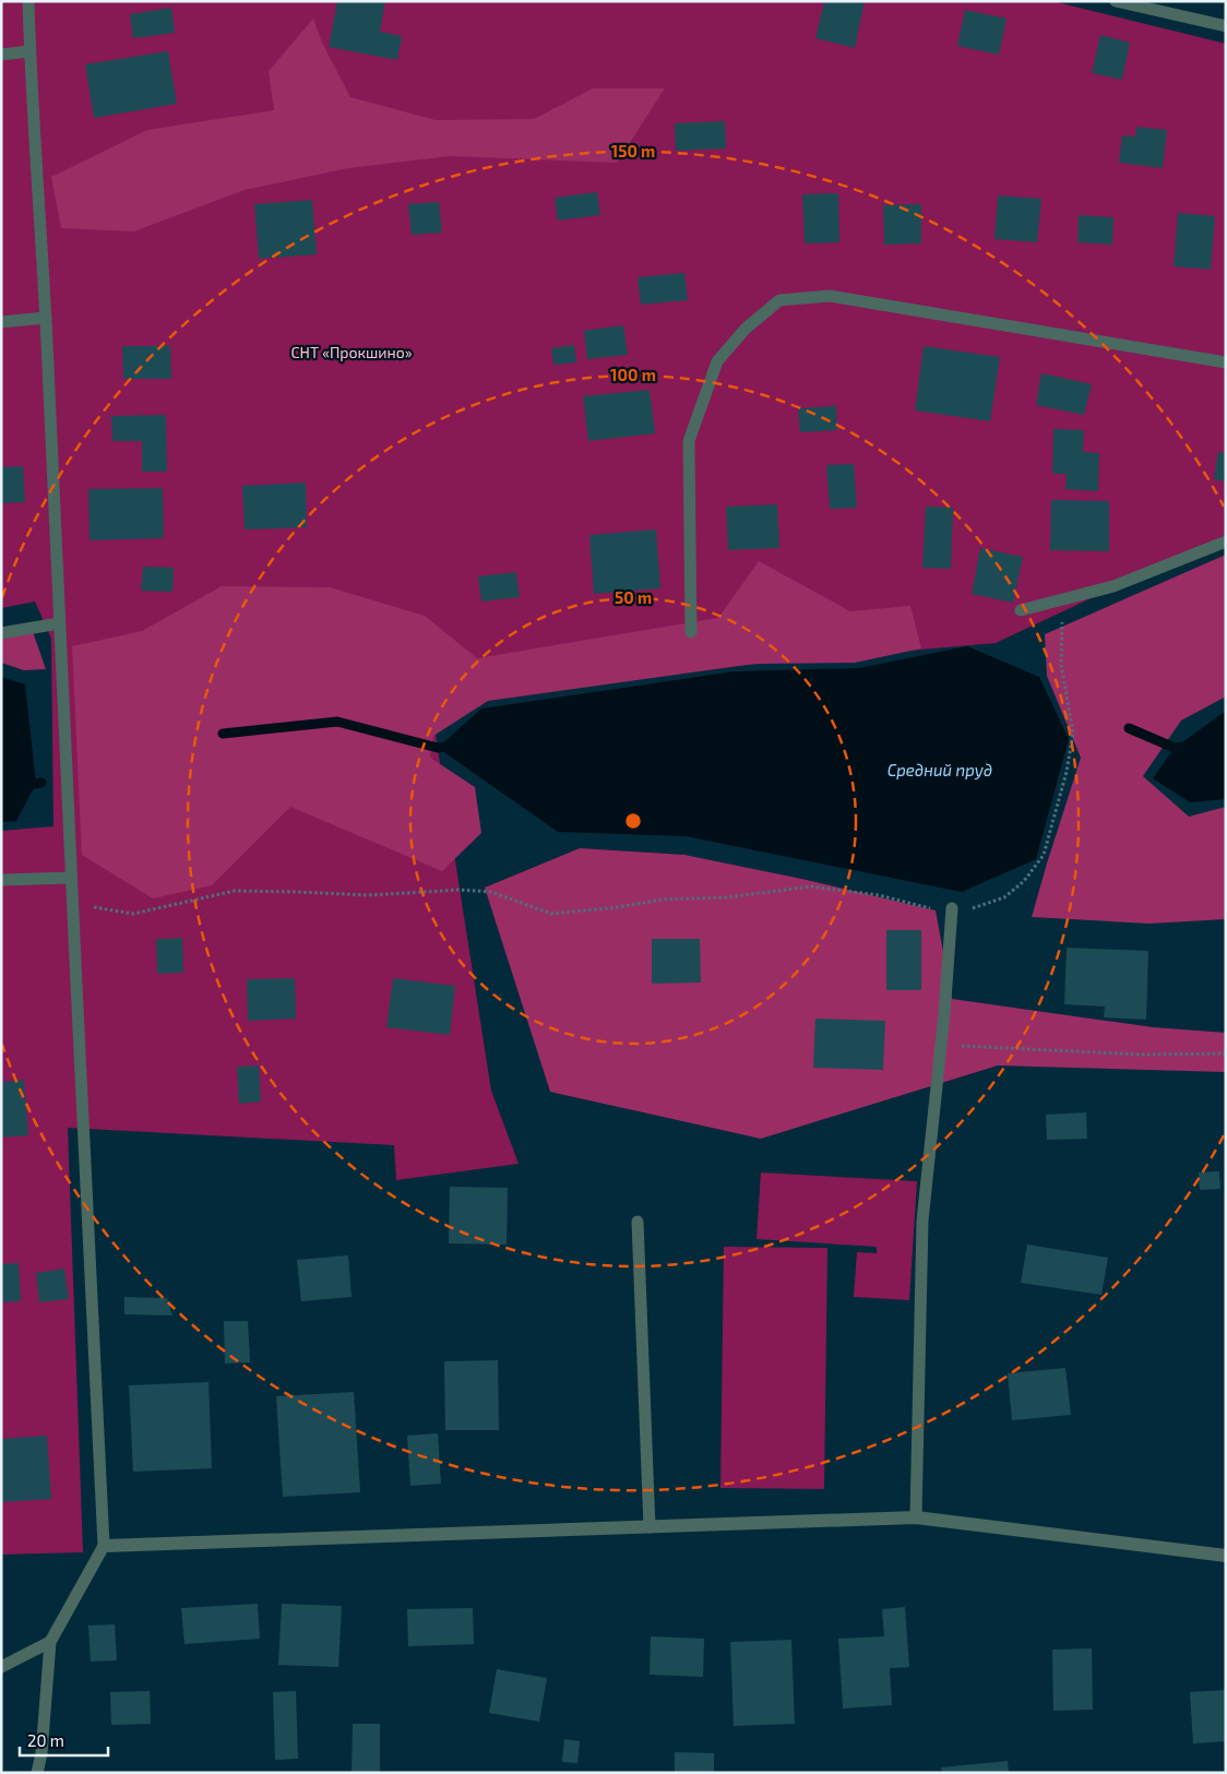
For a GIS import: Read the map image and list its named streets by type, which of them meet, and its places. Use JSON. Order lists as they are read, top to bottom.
{
  "water": ["Средний пруд"],
  "parks": ["СНТ «Прокшино»"],
  "scale_bar": "20 m",
  "rings": ["150 m", "100 m", "50 m"]
}
